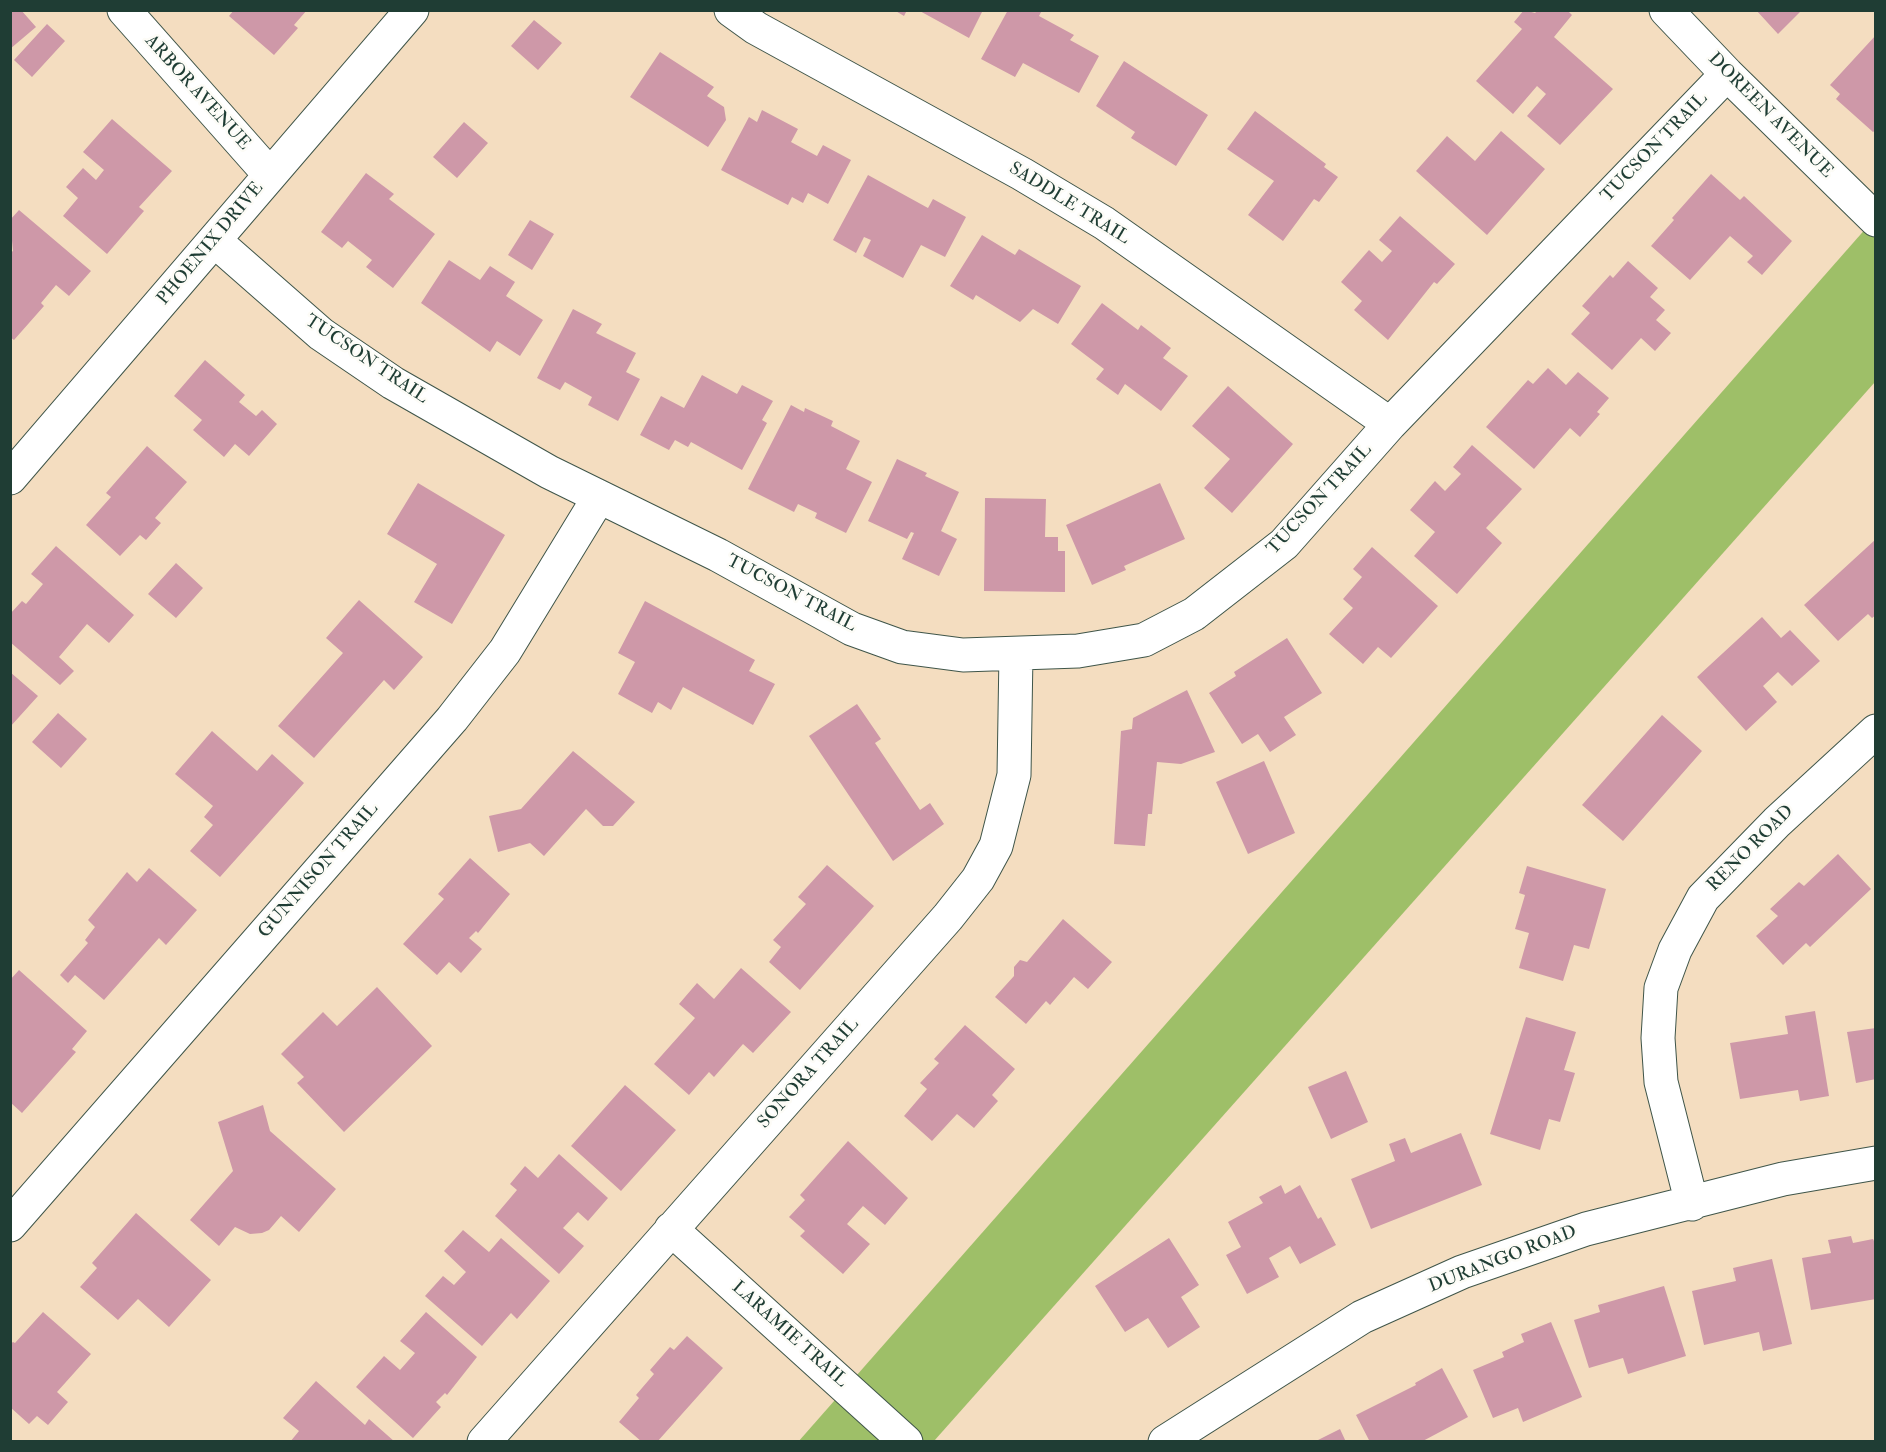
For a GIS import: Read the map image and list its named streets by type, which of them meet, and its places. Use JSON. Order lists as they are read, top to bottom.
{
  "streets": {
    "street": [
      "ARBOR AVENUE",
      "DOREEN AVENUE",
      "TUCSON TRAIL",
      "SADDLE TRAIL",
      "PHOENIX DRIVE",
      "RENO ROAD",
      "GUNNISON TRAIL",
      "SONORA TRAIL",
      "DURANGO ROAD",
      "LARAMIE TRAIL"
    ]
  },
  "crossings": [
    ["ARBOR AVENUE", "PHOENIX DRIVE"],
    ["DOREEN AVENUE", "TUCSON TRAIL"],
    ["TUCSON TRAIL", "SADDLE TRAIL"],
    ["TUCSON TRAIL", "PHOENIX DRIVE"],
    ["TUCSON TRAIL", "GUNNISON TRAIL"],
    ["TUCSON TRAIL", "SONORA TRAIL"],
    ["RENO ROAD", "DURANGO ROAD"],
    ["SONORA TRAIL", "LARAMIE TRAIL"]
  ]
}
